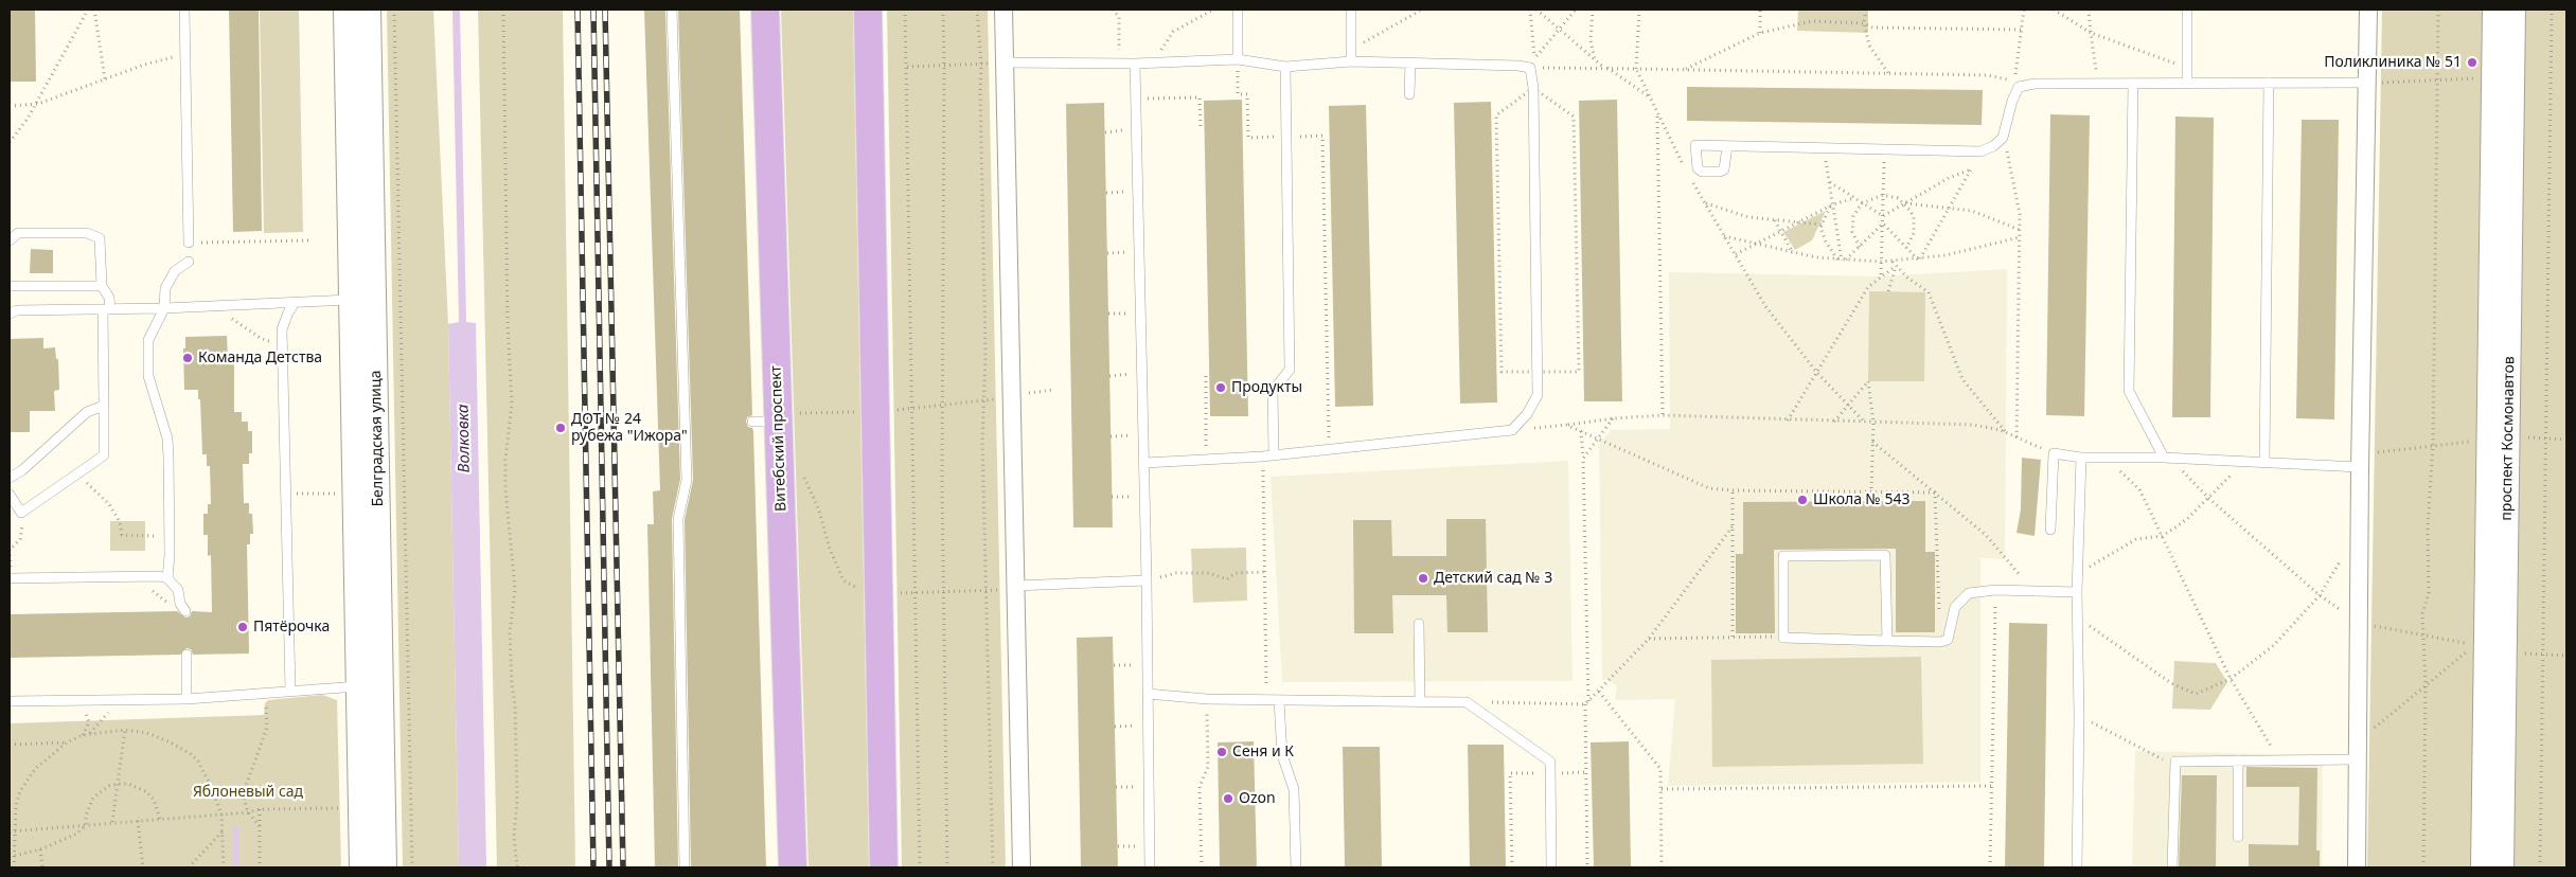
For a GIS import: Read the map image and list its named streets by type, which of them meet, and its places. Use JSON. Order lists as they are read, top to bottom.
{
  "streets": {
    "main road": ["Витебский проспект"],
    "street": ["Белградская улица", "проспект Космонавтов"]
  },
  "water": ["Волковка"],
  "parks": ["Яблоневый сад"],
  "places": [
    "Поликлиника № 51",
    "Команда Детства",
    "Продукты",
    "ДОТ № 24 рубежа \"Ижора\"",
    "Школа № 543",
    "Детский сад № 3",
    "Пятёрочка",
    "Сеня и К",
    "Ozon"
  ]
}
